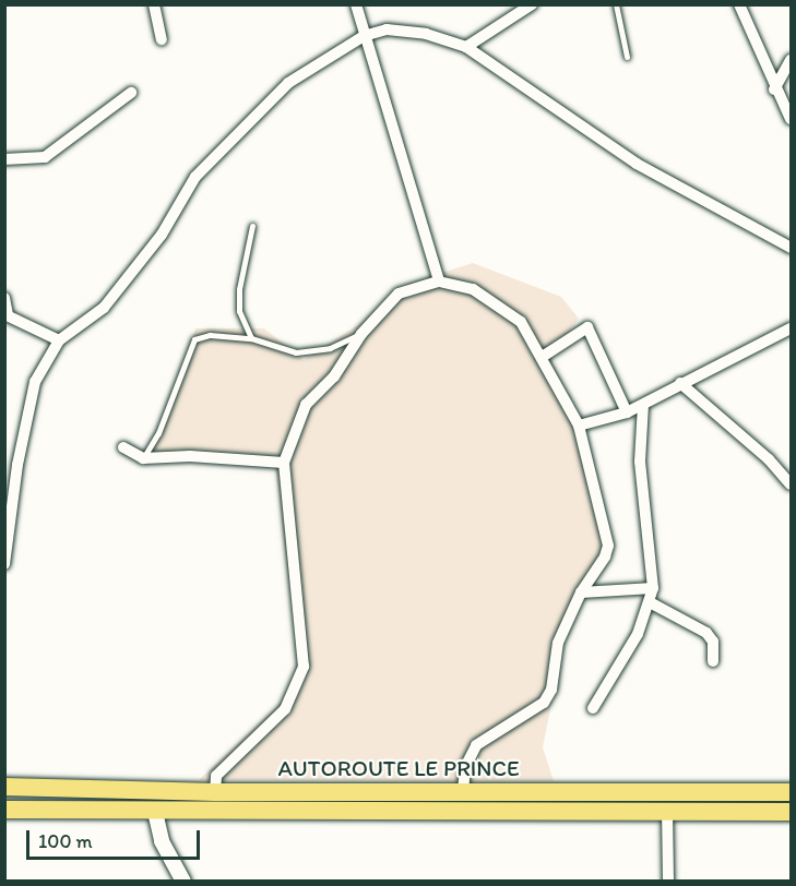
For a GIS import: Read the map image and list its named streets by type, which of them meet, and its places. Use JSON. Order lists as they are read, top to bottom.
{
  "streets": {
    "main road": ["AUTOROUTE LE PRINCE"]
  },
  "scale_bar": "100 m"
}
